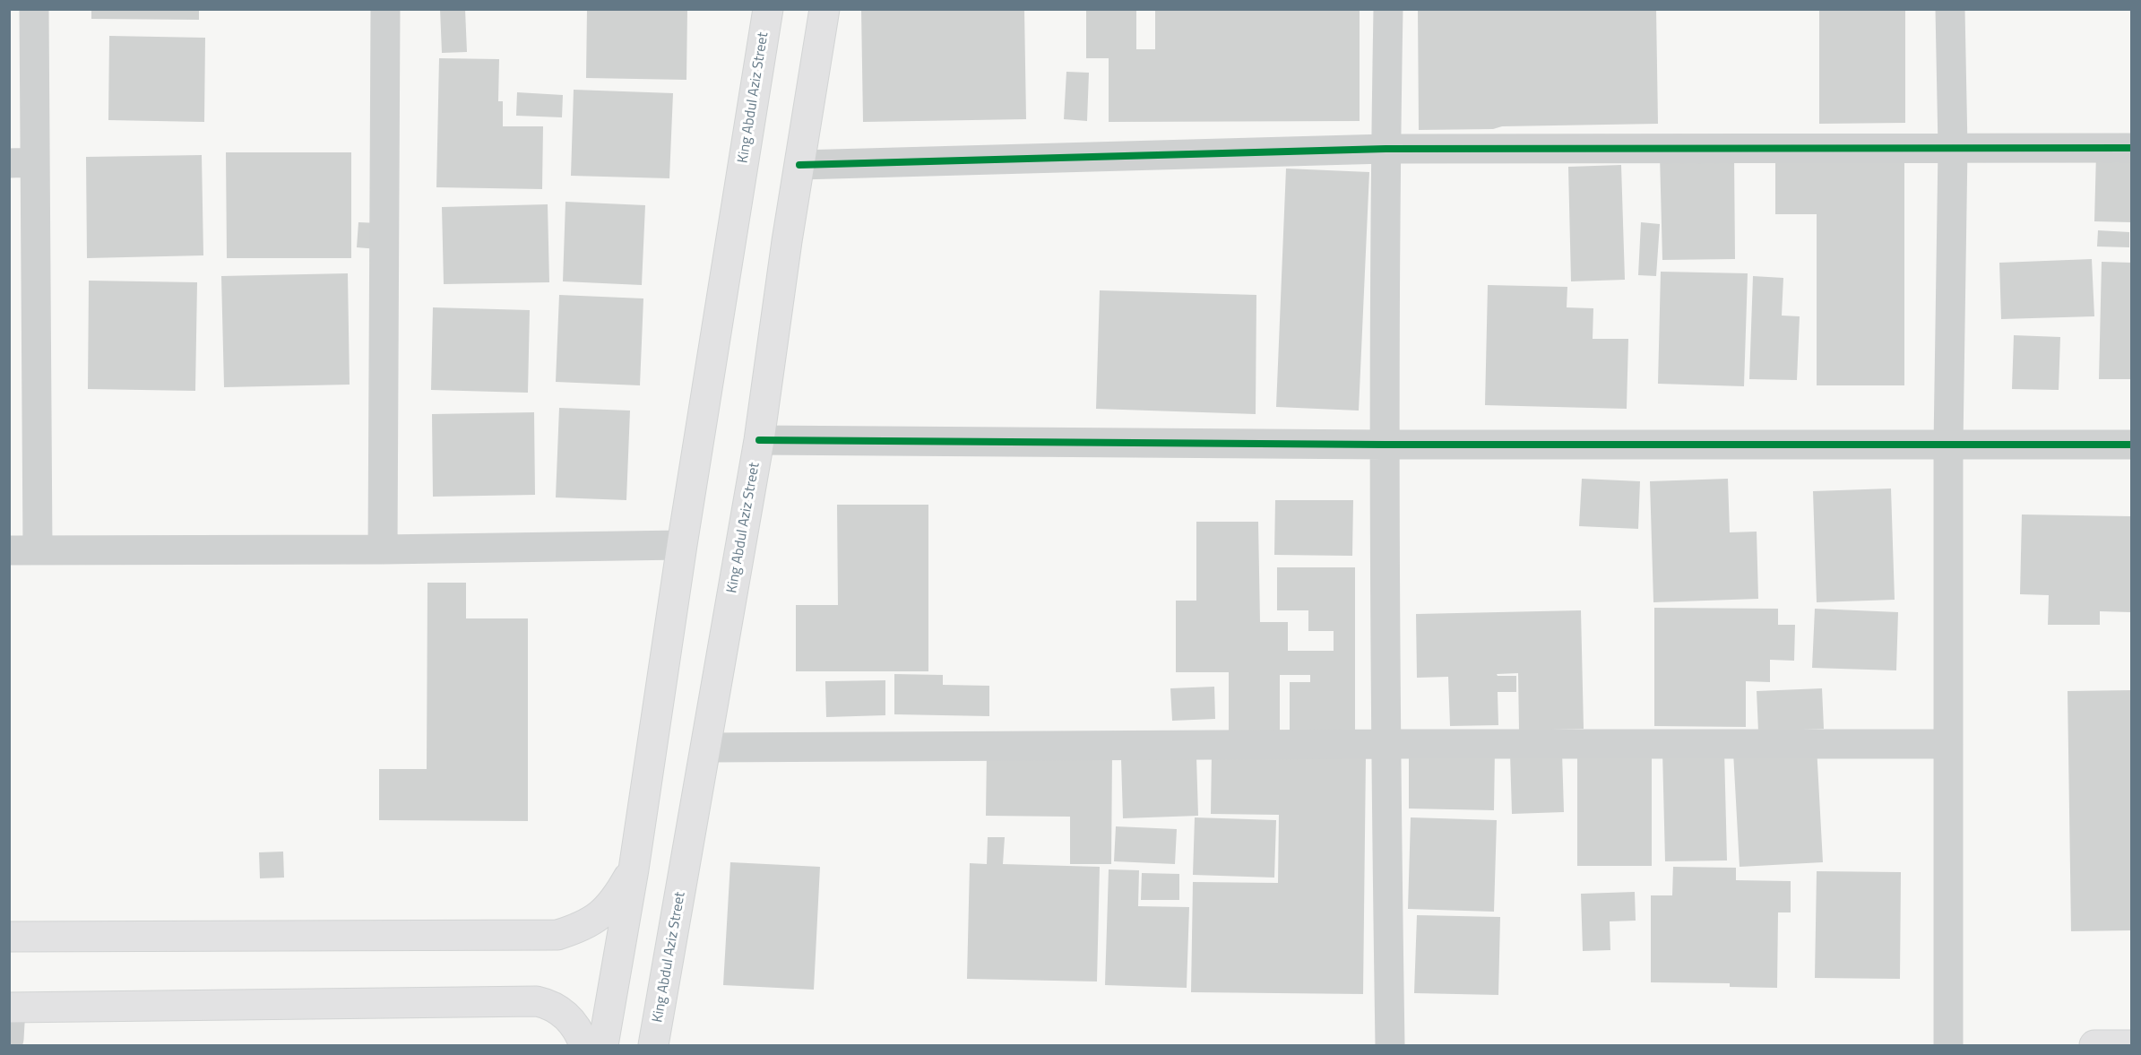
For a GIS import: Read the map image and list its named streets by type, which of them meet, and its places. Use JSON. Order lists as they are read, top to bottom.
{
  "streets": {
    "street": ["King Abdul Aziz Street"]
  }
}
